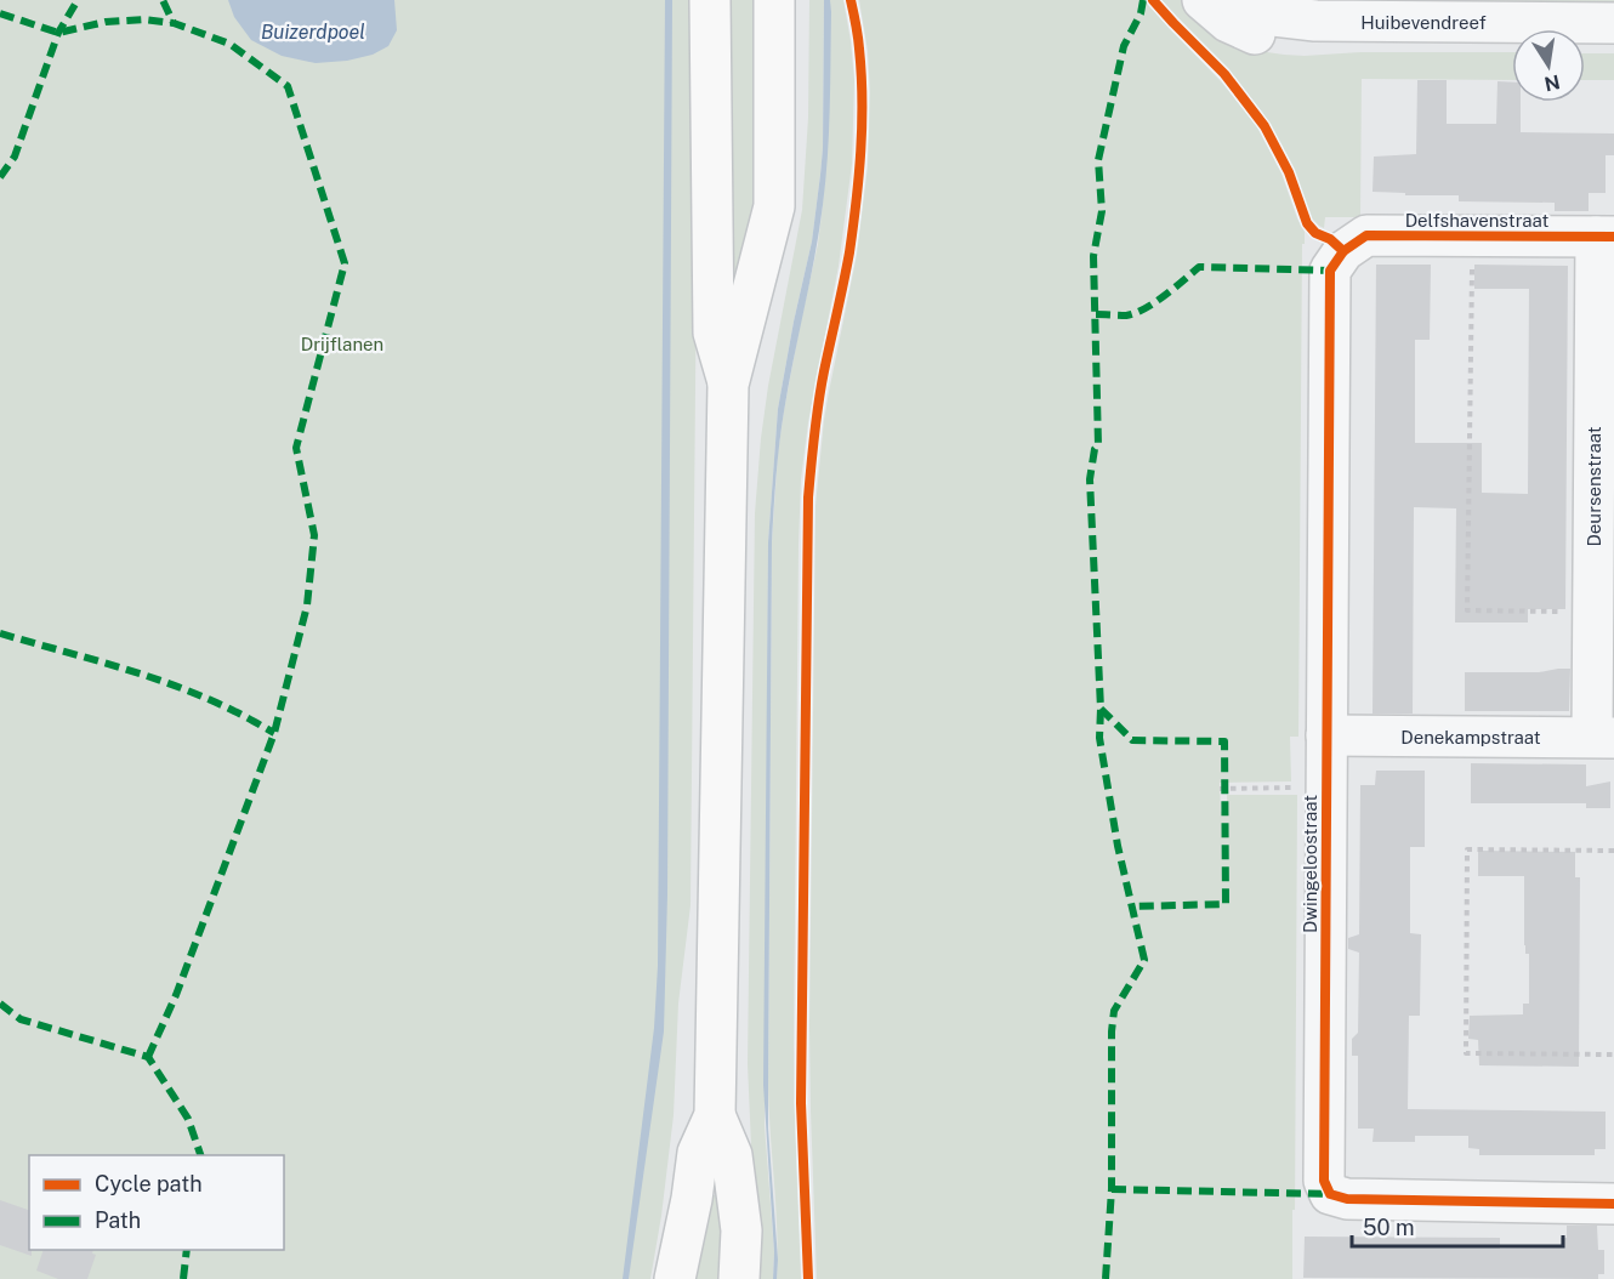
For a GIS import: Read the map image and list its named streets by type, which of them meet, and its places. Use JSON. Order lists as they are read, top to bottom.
{
  "streets": {
    "street": [
      "Huibevendreef",
      "Delfshavenstraat",
      "Deursenstraat",
      "Denekampstraat",
      "Dwingeloostraat"
    ]
  },
  "crossings": [
    ["Delfshavenstraat", "Deursenstraat"],
    ["Delfshavenstraat", "Dwingeloostraat"],
    ["Deursenstraat", "Denekampstraat"],
    ["Denekampstraat", "Dwingeloostraat"]
  ],
  "water": ["Buizerdpoel"],
  "parks": ["Drijflanen"],
  "legend": ["Cycle path", "Path"],
  "scale_bar": "50 m",
  "north": "bottom"
}
